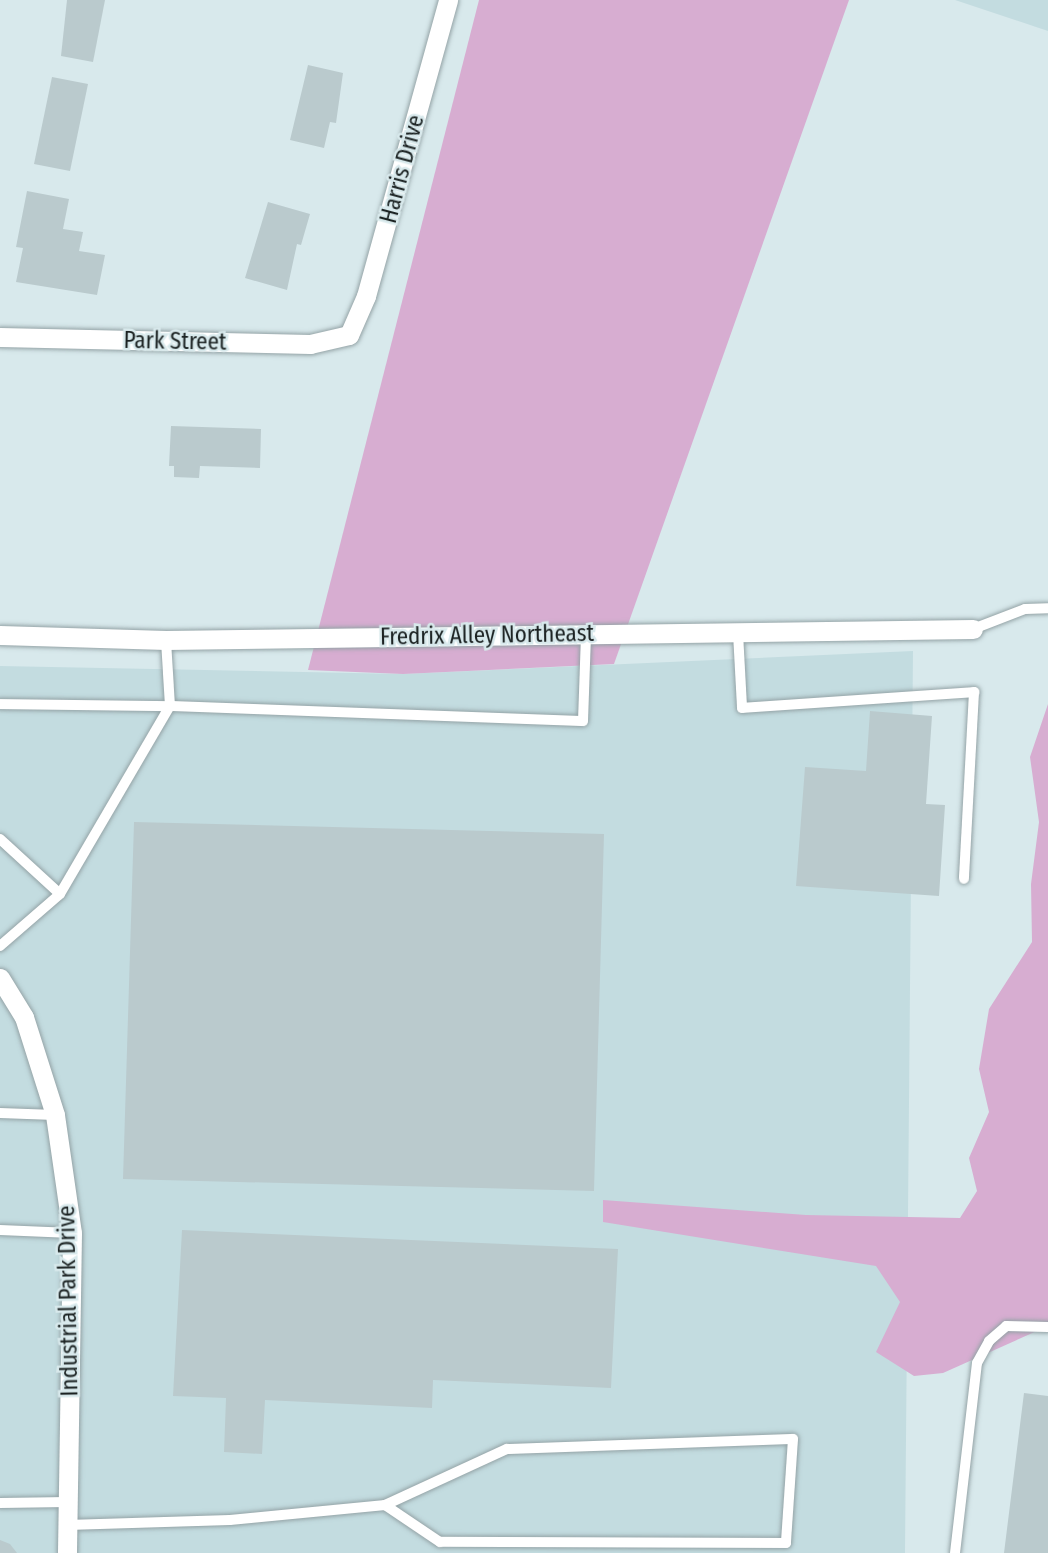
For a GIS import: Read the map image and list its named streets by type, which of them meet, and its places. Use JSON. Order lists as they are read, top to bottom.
{
  "streets": {
    "street": [
      "Harris Drive",
      "Park Street",
      "Fredrix Alley Northeast",
      "Industrial Park Drive"
    ]
  },
  "crossings": [
    ["Harris Drive", "Park Street"]
  ]
}
